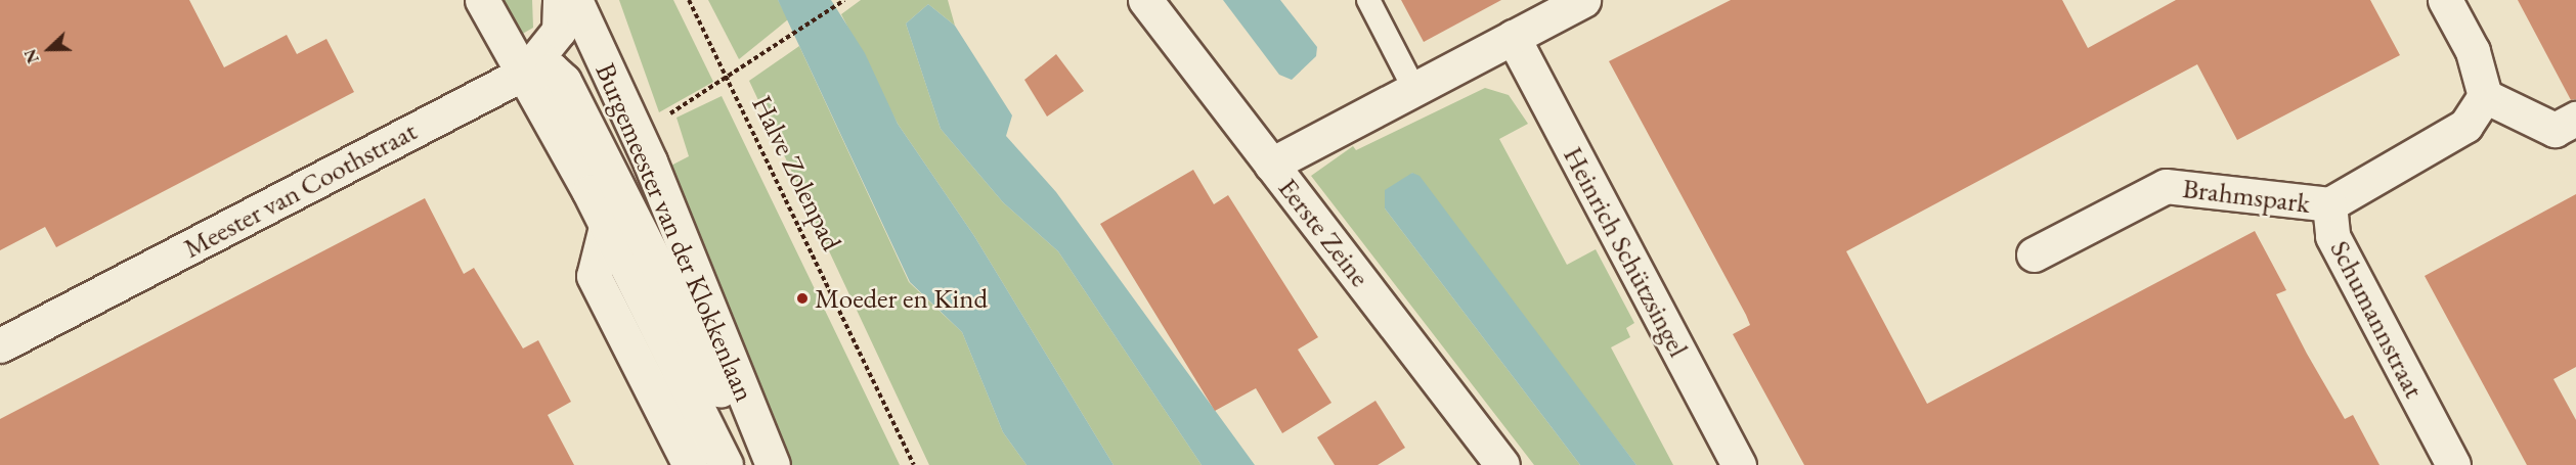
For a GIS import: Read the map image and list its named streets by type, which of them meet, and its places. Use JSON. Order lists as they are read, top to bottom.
{
  "streets": {
    "street": [
      "Meester van Coothstraat",
      "Brahmspark",
      "Burgemeester van der Klokkenlaan",
      "Eerste Zeine",
      "Heinrich Schützsingel",
      "Schumannstraat"
    ],
    "path": ["Halve Zolenpad"]
  },
  "crossings": [
    ["Meester van Coothstraat", "Burgemeester van der Klokkenlaan"],
    ["Brahmspark", "Schumannstraat"]
  ],
  "places": ["Moeder en Kind"],
  "north": "left"
}
